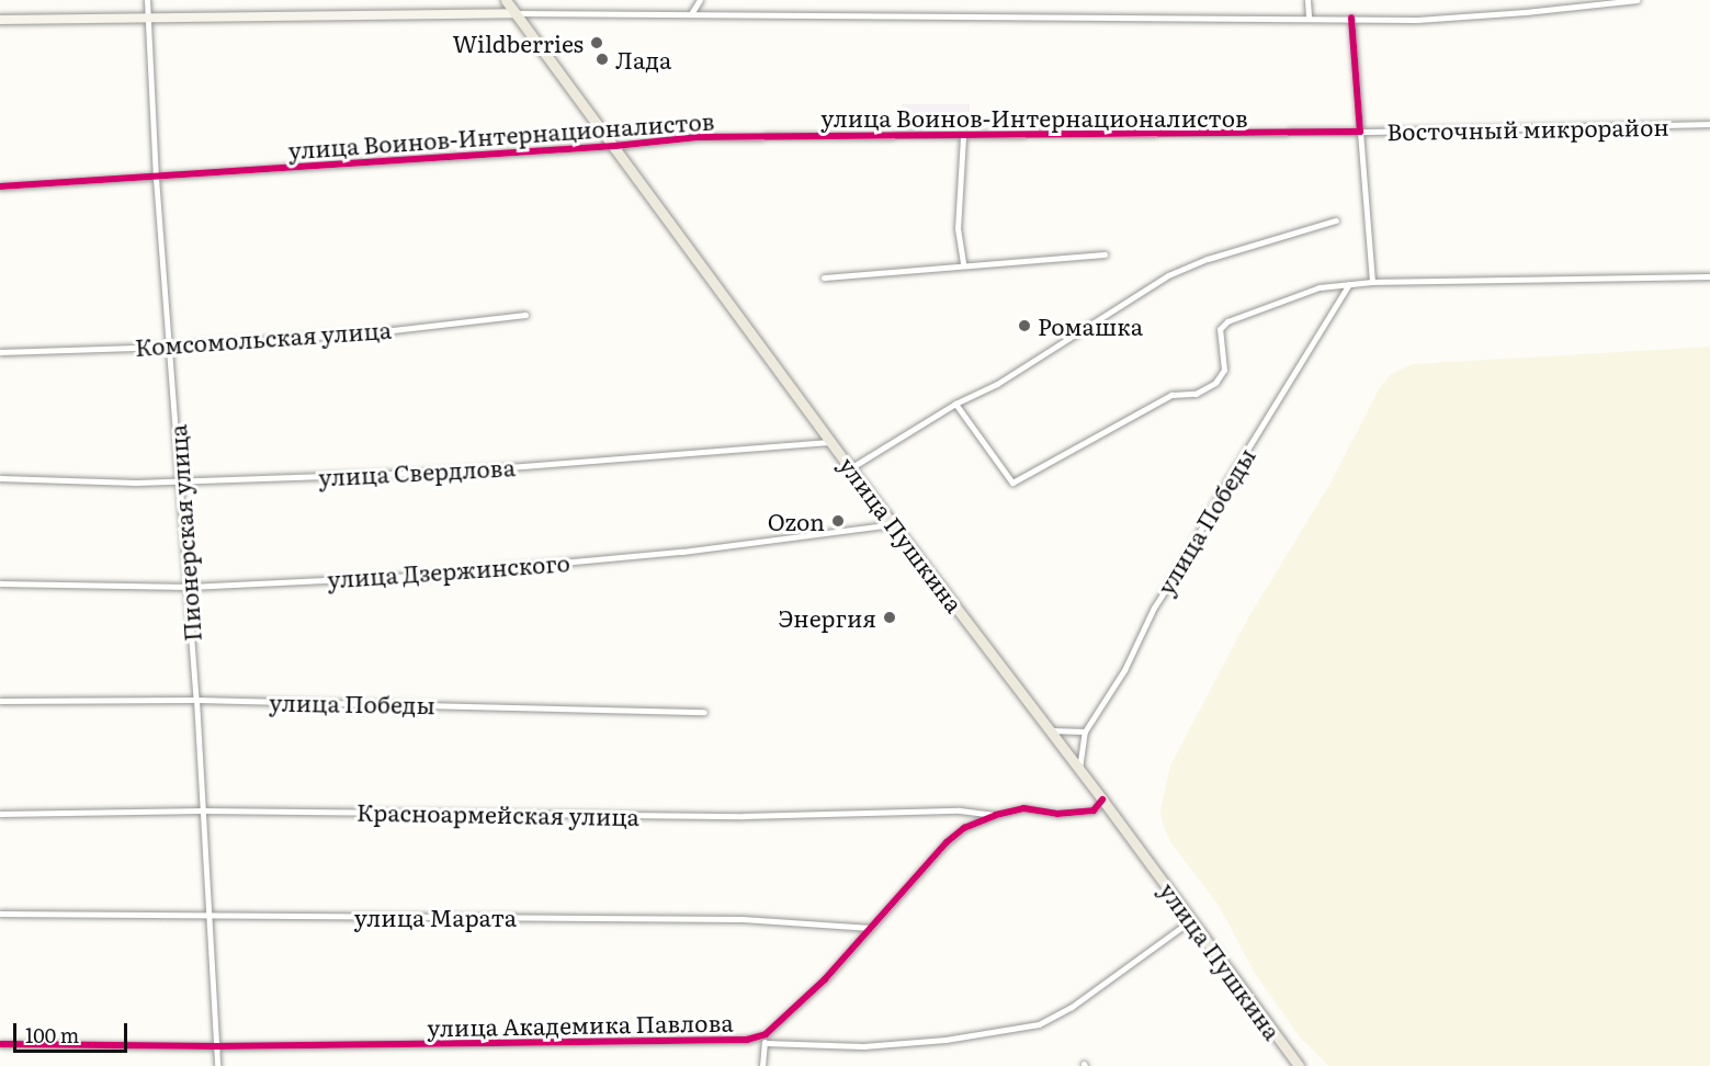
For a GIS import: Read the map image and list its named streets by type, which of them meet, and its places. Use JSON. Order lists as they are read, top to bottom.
{
  "streets": {
    "main road": ["улица Пушкина"],
    "street": [
      "улица Воинов-Интернационалистов",
      "Восточный микрорайон",
      "Комсомольская улица",
      "улица Свердлова",
      "улица Победы",
      "Пионерская улица",
      "улица Дзержинского",
      "Красноармейская улица",
      "улица Марата",
      "улица Академика Павлова"
    ]
  },
  "crossings": [
    ["улица Воинов-Интернационалистов", "Восточный микрорайон"],
    ["улица Воинов-Интернационалистов", "Пионерская улица"],
    ["улица Воинов-Интернационалистов", "улица Пушкина"],
    ["Комсомольская улица", "Пионерская улица"],
    ["улица Свердлова", "Пионерская улица"],
    ["улица Свердлова", "улица Пушкина"],
    ["улица Победы", "Пионерская улица"],
    ["Пионерская улица", "улица Дзержинского"],
    ["Пионерская улица", "Красноармейская улица"],
    ["Пионерская улица", "улица Марата"],
    ["Пионерская улица", "улица Академика Павлова"],
    ["улица Пушкина", "улица Дзержинского"],
    ["улица Пушкина", "улица Академика Павлова"],
    ["Красноармейская улица", "улица Академика Павлова"],
    ["улица Марата", "улица Академика Павлова"]
  ],
  "places": [
    "Wildberries",
    "Лада",
    "Ромашка",
    "Ozon",
    "Энергия"
  ],
  "scale_bar": "100 m"
}
